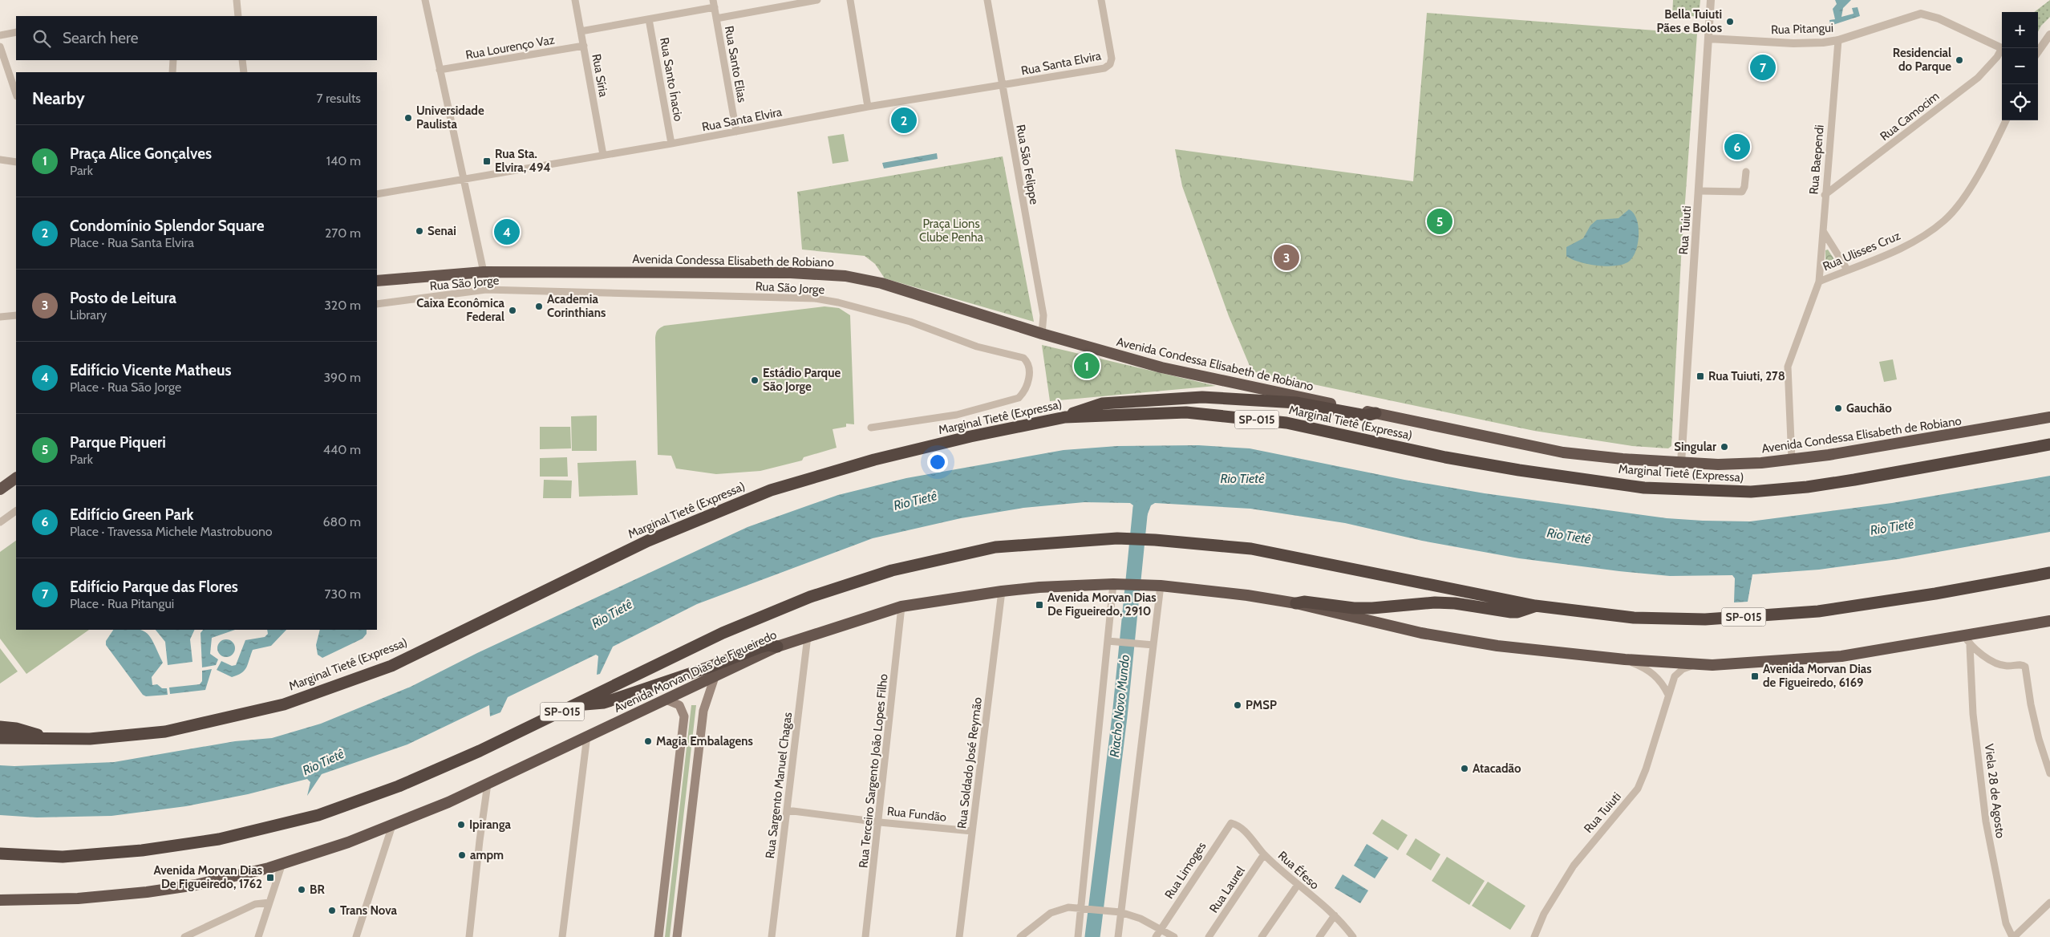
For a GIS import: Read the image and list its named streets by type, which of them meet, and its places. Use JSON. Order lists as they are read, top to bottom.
{
  "streets": {
    "highway": [
      "Avenida Condessa Elisabeth de Robiano",
      "Marginal Tietê (Expressa)",
      "SP-015",
      "Avenida Morvan Dias de Figueiredo"
    ],
    "street": [
      "Rua Pitangui",
      "Rua Lourenço Vaz",
      "Rua Santa Elvira",
      "Rua Santo Elias",
      "Rua Síria",
      "Rua Santo Ínacio",
      "Rua Camocim",
      "Rua Baependi",
      "Rua São Felippe",
      "Rua Tuiuti",
      "Rua Ulisses Cruz",
      "Rua São Jorge",
      "Rua Soldado José Reymão",
      "Rua Terceiro Sargento João Lopes Filho",
      "Rua Sargento Manuel Chagas",
      "Viela 28 de Agosto",
      "Rua Fundão",
      "Rua Limoges",
      "Rua Éfeso",
      "Rua Laurel"
    ]
  },
  "crossings": [
    ["Rua Pitangui", "Rua Baependi"],
    ["Rua Pitangui", "Rua Tuiuti"],
    ["Rua Lourenço Vaz", "Rua Síria"],
    ["Rua Lourenço Vaz", "Rua São Jorge"],
    ["Rua Santa Elvira", "Rua Santo Elias"],
    ["Rua Santa Elvira", "Rua Síria"],
    ["Rua Santa Elvira", "Rua Santo Ínacio"],
    ["Rua Santa Elvira", "Rua São Felippe"],
    ["Rua Santa Elvira", "Rua São Jorge"],
    ["Rua Camocim", "Rua Baependi"],
    ["Rua Baependi", "Rua Ulisses Cruz"],
    ["Rua São Felippe", "Avenida Condessa Elisabeth de Robiano"],
    ["Rua Tuiuti", "Avenida Condessa Elisabeth de Robiano"],
    ["Rua Tuiuti", "Avenida Morvan Dias de Figueiredo"],
    ["Rua Ulisses Cruz", "Avenida Condessa Elisabeth de Robiano"],
    ["Avenida Condessa Elisabeth de Robiano", "Rua São Jorge"],
    ["Avenida Morvan Dias de Figueiredo", "Rua Soldado José Reymão"],
    ["Avenida Morvan Dias de Figueiredo", "Rua Terceiro Sargento João Lopes Filho"],
    ["Avenida Morvan Dias de Figueiredo", "Rua Sargento Manuel Chagas"],
    ["Rua Soldado José Reymão", "Rua Fundão"],
    ["Rua Terceiro Sargento João Lopes Filho", "Rua Fundão"],
    ["Rua Sargento Manuel Chagas", "Rua Fundão"],
    ["Rua Limoges", "Rua Éfeso"],
    ["Rua Éfeso", "Rua Laurel"]
  ],
  "water": ["Rio Tietê", "Riacho Novo Mundo"],
  "parks": ["Praça Lions Clube Penha"],
  "places": {
    "other": [
      "Bella Tuiuti Pães e Bolos",
      "Residencial do Parque",
      "Universidade Paulista",
      "Senai",
      "Academia Corinthians",
      "Caixa Econômica Federal",
      "Estádio Parque São Jorge",
      "Gauchão",
      "Singular",
      "PMSP",
      "Magia Embalagens",
      "Atacadão",
      "Ipiranga",
      "ampm",
      "BR",
      "Trans Nova"
    ],
    "transit": [
      "Rua Sta. Elvira, 494",
      "Rua Tuiuti, 278",
      "Avenida Morvan Dias De Figueiredo, 2910",
      "Avenida Morvan Dias de Figueiredo, 6169",
      "Avenida Morvan Dias De Figueiredo, 1762"
    ]
  },
  "page": {
    "map_buttons": ["+", "−"],
    "search": "Search here",
    "pins": [
      "7",
      "2",
      "6",
      "5",
      "4",
      "3",
      "1"
    ],
    "heading": ["Nearby", "7 results"],
    "list": [
      {
        "mark": "1",
        "name": "Praça Alice Gonçalves",
        "note": "Park",
        "value": "140 m"
      },
      {
        "mark": "2",
        "name": "Condomínio Splendor Square",
        "note": "Place · Rua Santa Elvira",
        "value": "270 m"
      },
      {
        "mark": "3",
        "name": "Posto de Leitura",
        "note": "Library",
        "value": "320 m"
      },
      {
        "mark": "4",
        "name": "Edifício Vicente Matheus",
        "note": "Place · Rua São Jorge",
        "value": "390 m"
      },
      {
        "mark": "5",
        "name": "Parque Piqueri",
        "note": "Park",
        "value": "440 m"
      },
      {
        "mark": "6",
        "name": "Edifício Green Park",
        "note": "Place · Travessa Michele Mastrobuono",
        "value": "680 m"
      },
      {
        "mark": "7",
        "name": "Edifício Parque das Flores",
        "note": "Place · Rua Pitangui",
        "value": "730 m"
      }
    ]
  }
}
